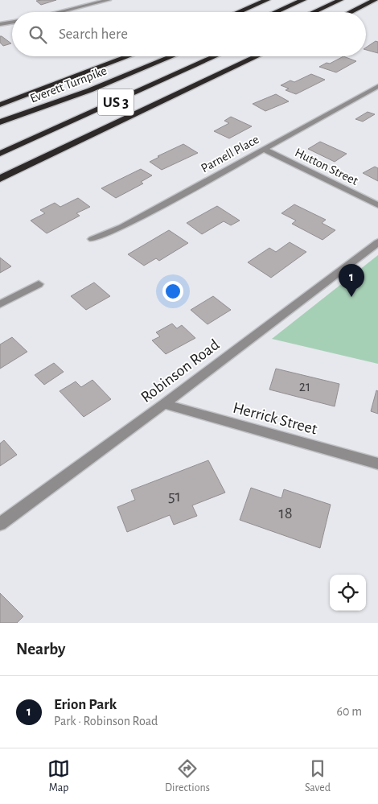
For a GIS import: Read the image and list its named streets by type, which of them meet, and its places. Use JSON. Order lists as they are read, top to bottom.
{
  "streets": {
    "highway": ["Everett Turnpike", "US 3"],
    "street": [
      "Parnell Place",
      "Hutton Street",
      "Robinson Road",
      "Herrick Street"
    ]
  },
  "crossings": [
    ["Parnell Place", "Hutton Street"],
    ["Robinson Road", "Herrick Street"]
  ],
  "house_numbers": ["21", "51", "18"],
  "page": {
    "search": "Search here",
    "pins": "1",
    "heading": "Nearby",
    "list": [
      {
        "mark": "1",
        "name": "Erion Park",
        "note": "Park · Robinson Road",
        "value": "60 m"
      }
    ],
    "nav": ["Map", "Directions", "Saved"]
  }
}
